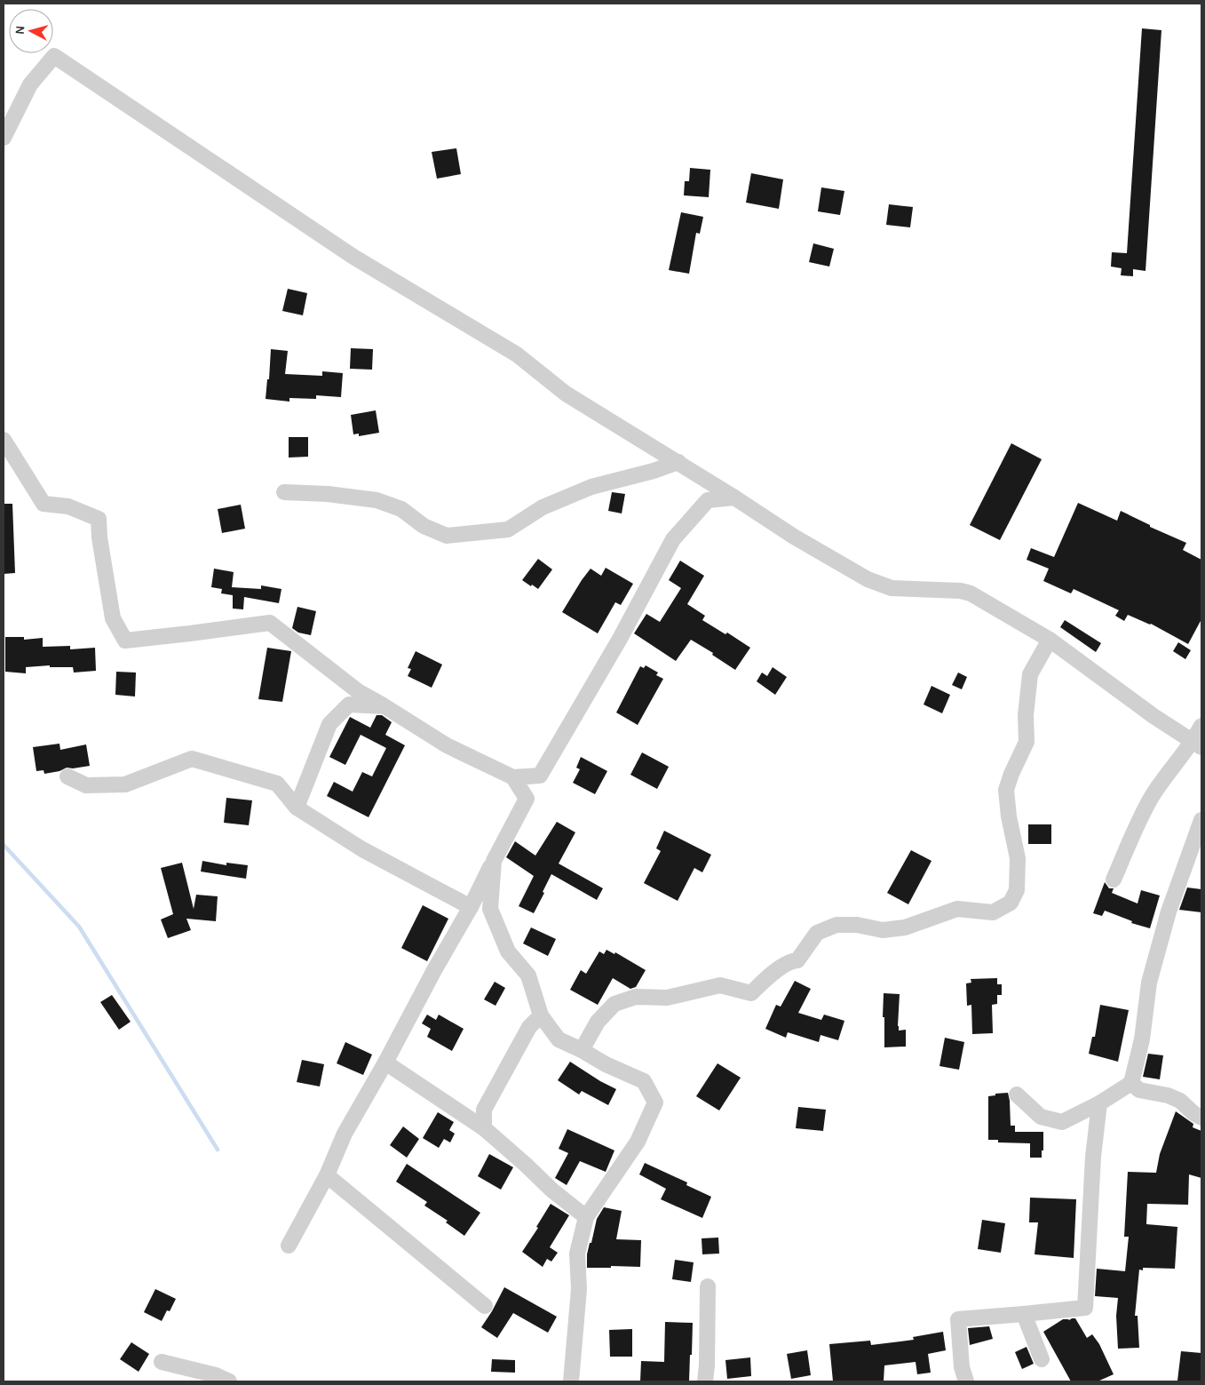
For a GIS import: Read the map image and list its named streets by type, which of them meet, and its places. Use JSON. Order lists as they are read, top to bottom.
{
  "north": "left"
}
